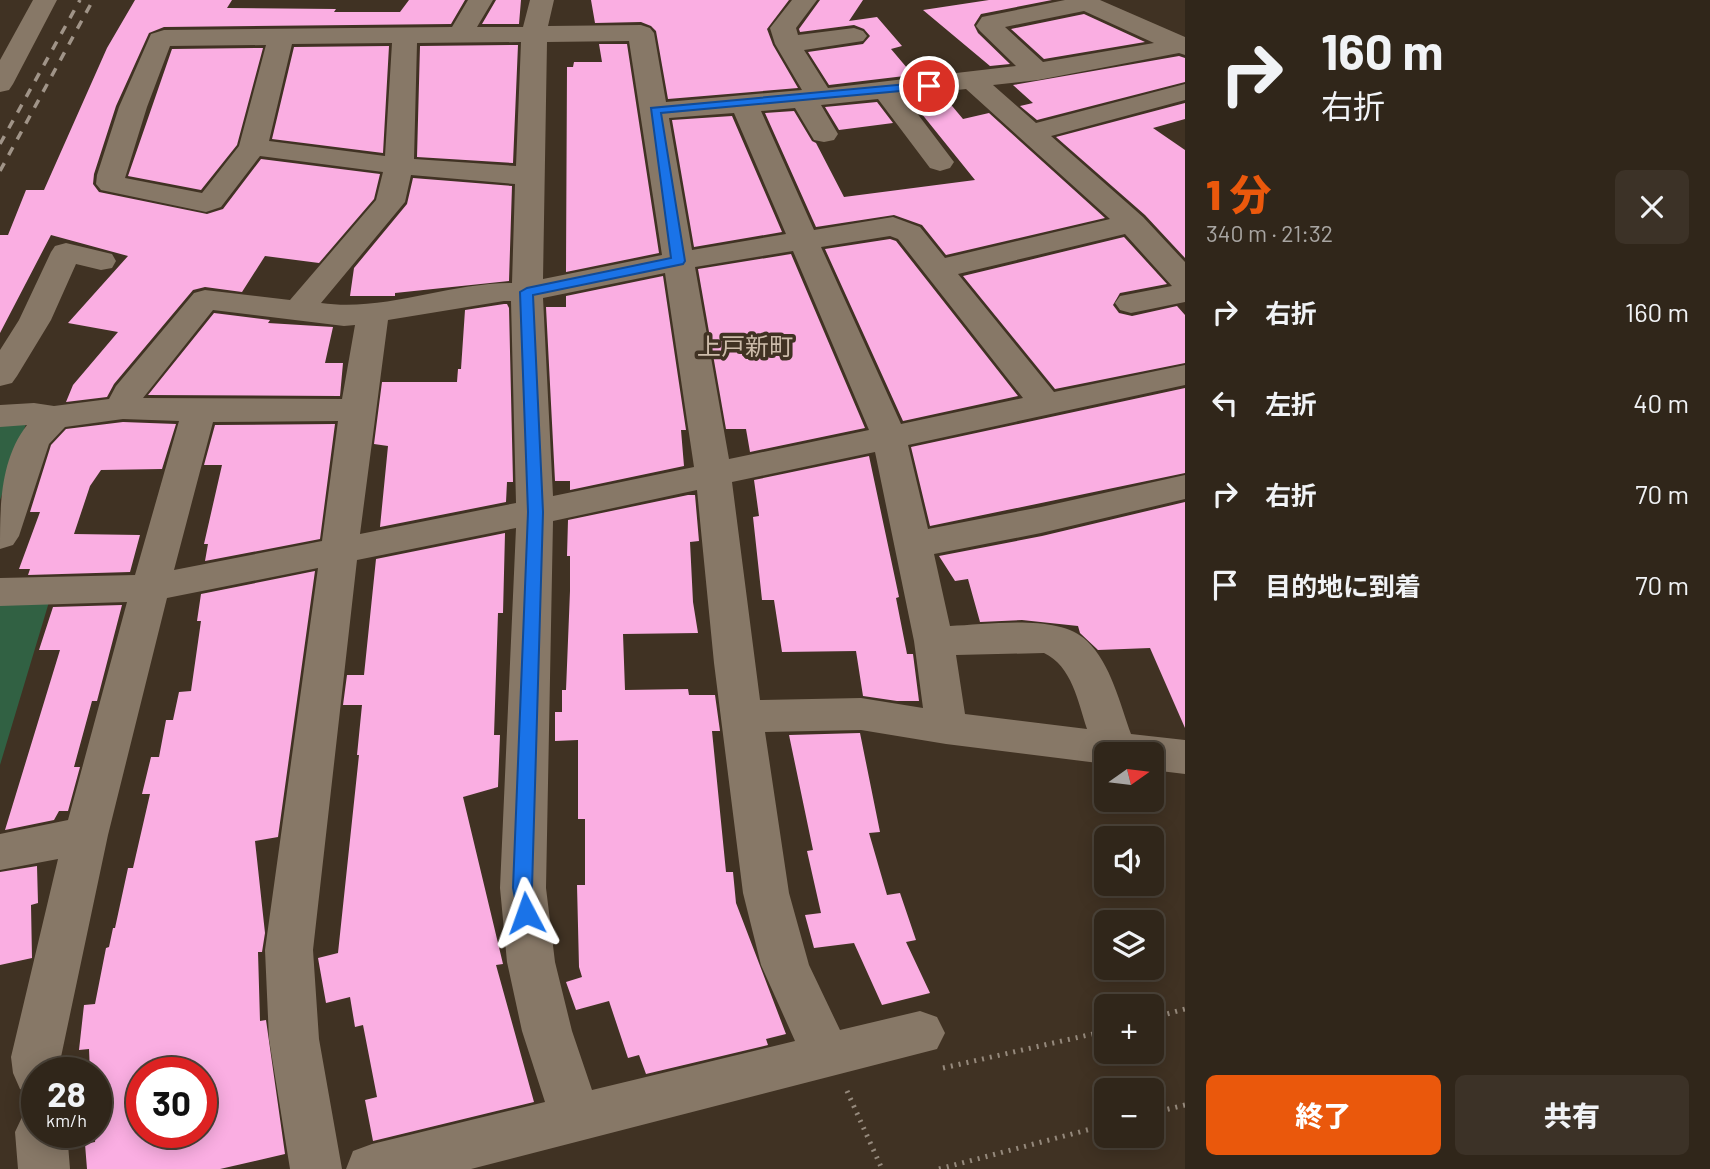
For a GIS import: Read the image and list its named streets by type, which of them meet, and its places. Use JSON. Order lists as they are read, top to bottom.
{
  "districts": ["上戸新町"],
  "north": "right",
  "page": {
    "turn": ["160 m", "右折"],
    "heading": ["1 分", "340 m · 21:32"],
    "list": [
      {
        "name": "右折",
        "value": "160 m"
      },
      {
        "name": "左折",
        "value": "40 m"
      },
      {
        "name": "右折",
        "value": "70 m"
      },
      {
        "name": "目的地に到着",
        "value": "70 m"
      }
    ],
    "map_buttons": ["+", "−"],
    "speed": "28 km/h",
    "limit": "30",
    "buttons": ["終了", "共有"]
  }
}
